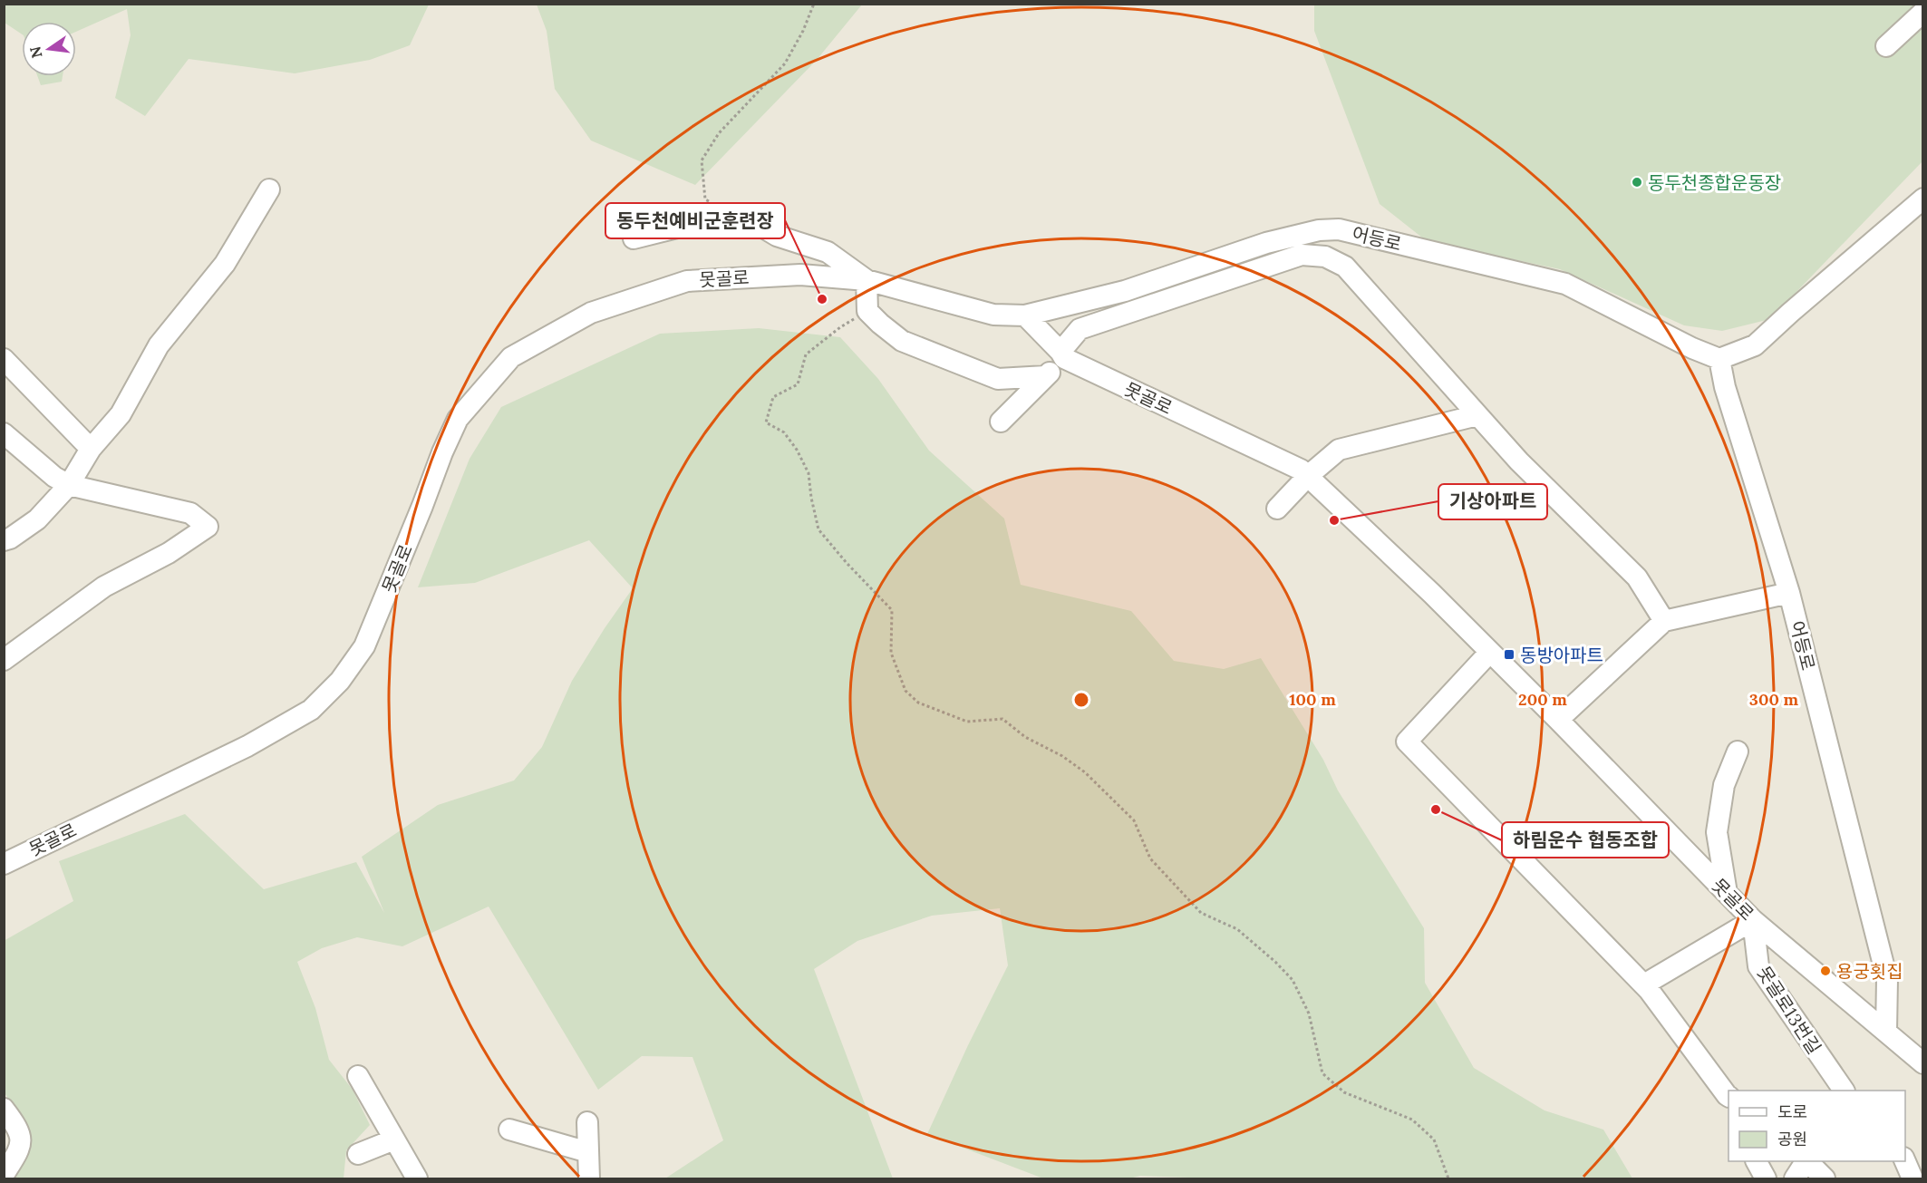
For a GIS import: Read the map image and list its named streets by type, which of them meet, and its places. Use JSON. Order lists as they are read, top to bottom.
{
  "streets": {
    "street": ["어등로", "못골로", "못골로13번길"]
  },
  "crossings": [
    ["어등로", "못골로"],
    ["못골로", "못골로13번길"]
  ],
  "places": {
    "other": [
      "동두천종합운동장",
      "동두천예비군훈련장",
      "기상아파트",
      "하림운수 협동조합",
      "용궁횟집"
    ],
    "transit": ["동방아파트"]
  },
  "legend": ["도로", "공원"],
  "north": "left",
  "rings": ["100 m", "200 m", "300 m"]
}
